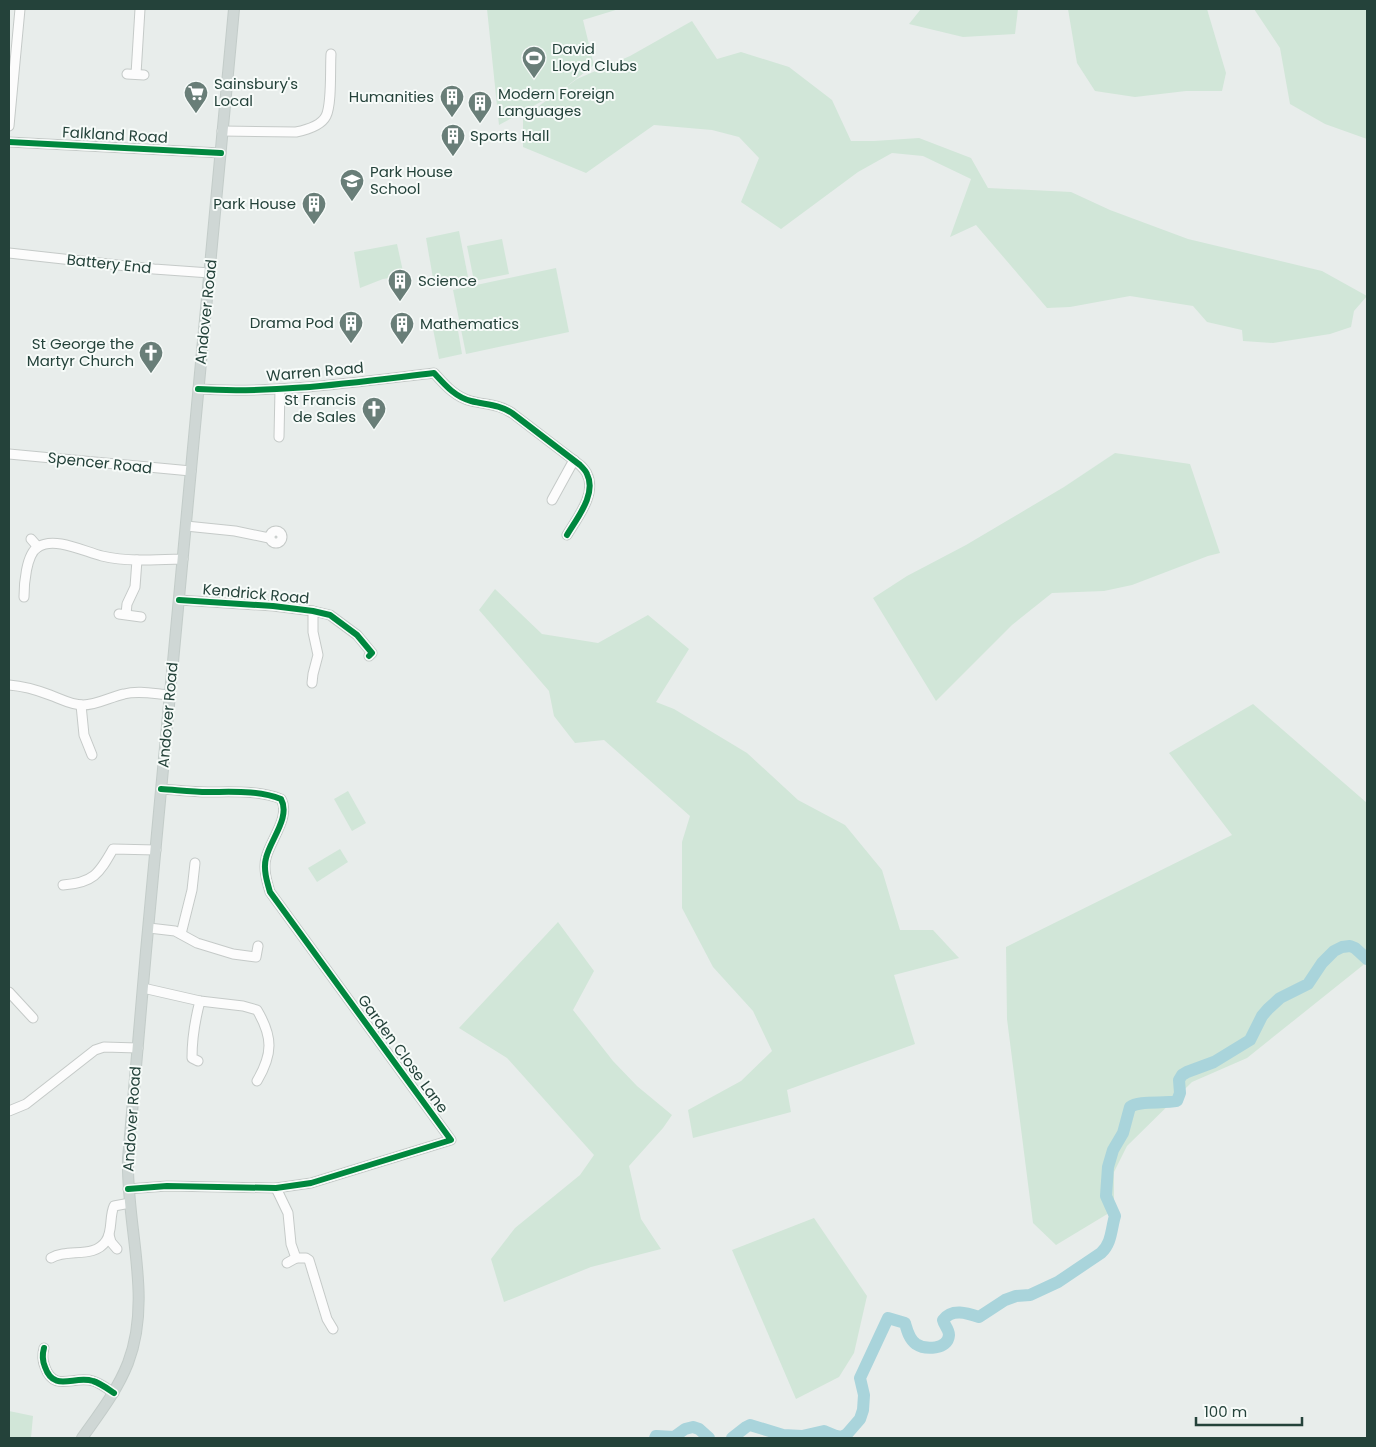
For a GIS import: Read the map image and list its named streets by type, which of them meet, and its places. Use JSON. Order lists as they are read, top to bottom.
{
  "streets": {
    "main road": ["Andover Road"],
    "street": [
      "Falkland Road",
      "Battery End",
      "Warren Road",
      "Spencer Road",
      "Kendrick Road",
      "Garden Close Lane"
    ]
  },
  "crossings": [
    ["Falkland Road", "Andover Road"],
    ["Battery End", "Andover Road"],
    ["Andover Road", "Warren Road"],
    ["Andover Road", "Spencer Road"],
    ["Andover Road", "Kendrick Road"],
    ["Andover Road", "Garden Close Lane"]
  ],
  "places": {
    "sports": ["David Lloyd Clubs"],
    "supermarket": ["Sainsbury's Local"],
    "building": [
      "Humanities",
      "Modern Foreign Languages",
      "Sports Hall",
      "Park House",
      "Science",
      "Drama Pod",
      "Mathematics"
    ],
    "school or university": ["Park House School"],
    "church": ["St George the Martyr Church", "St Francis de Sales"]
  },
  "scale_bar": "100 m"
}
